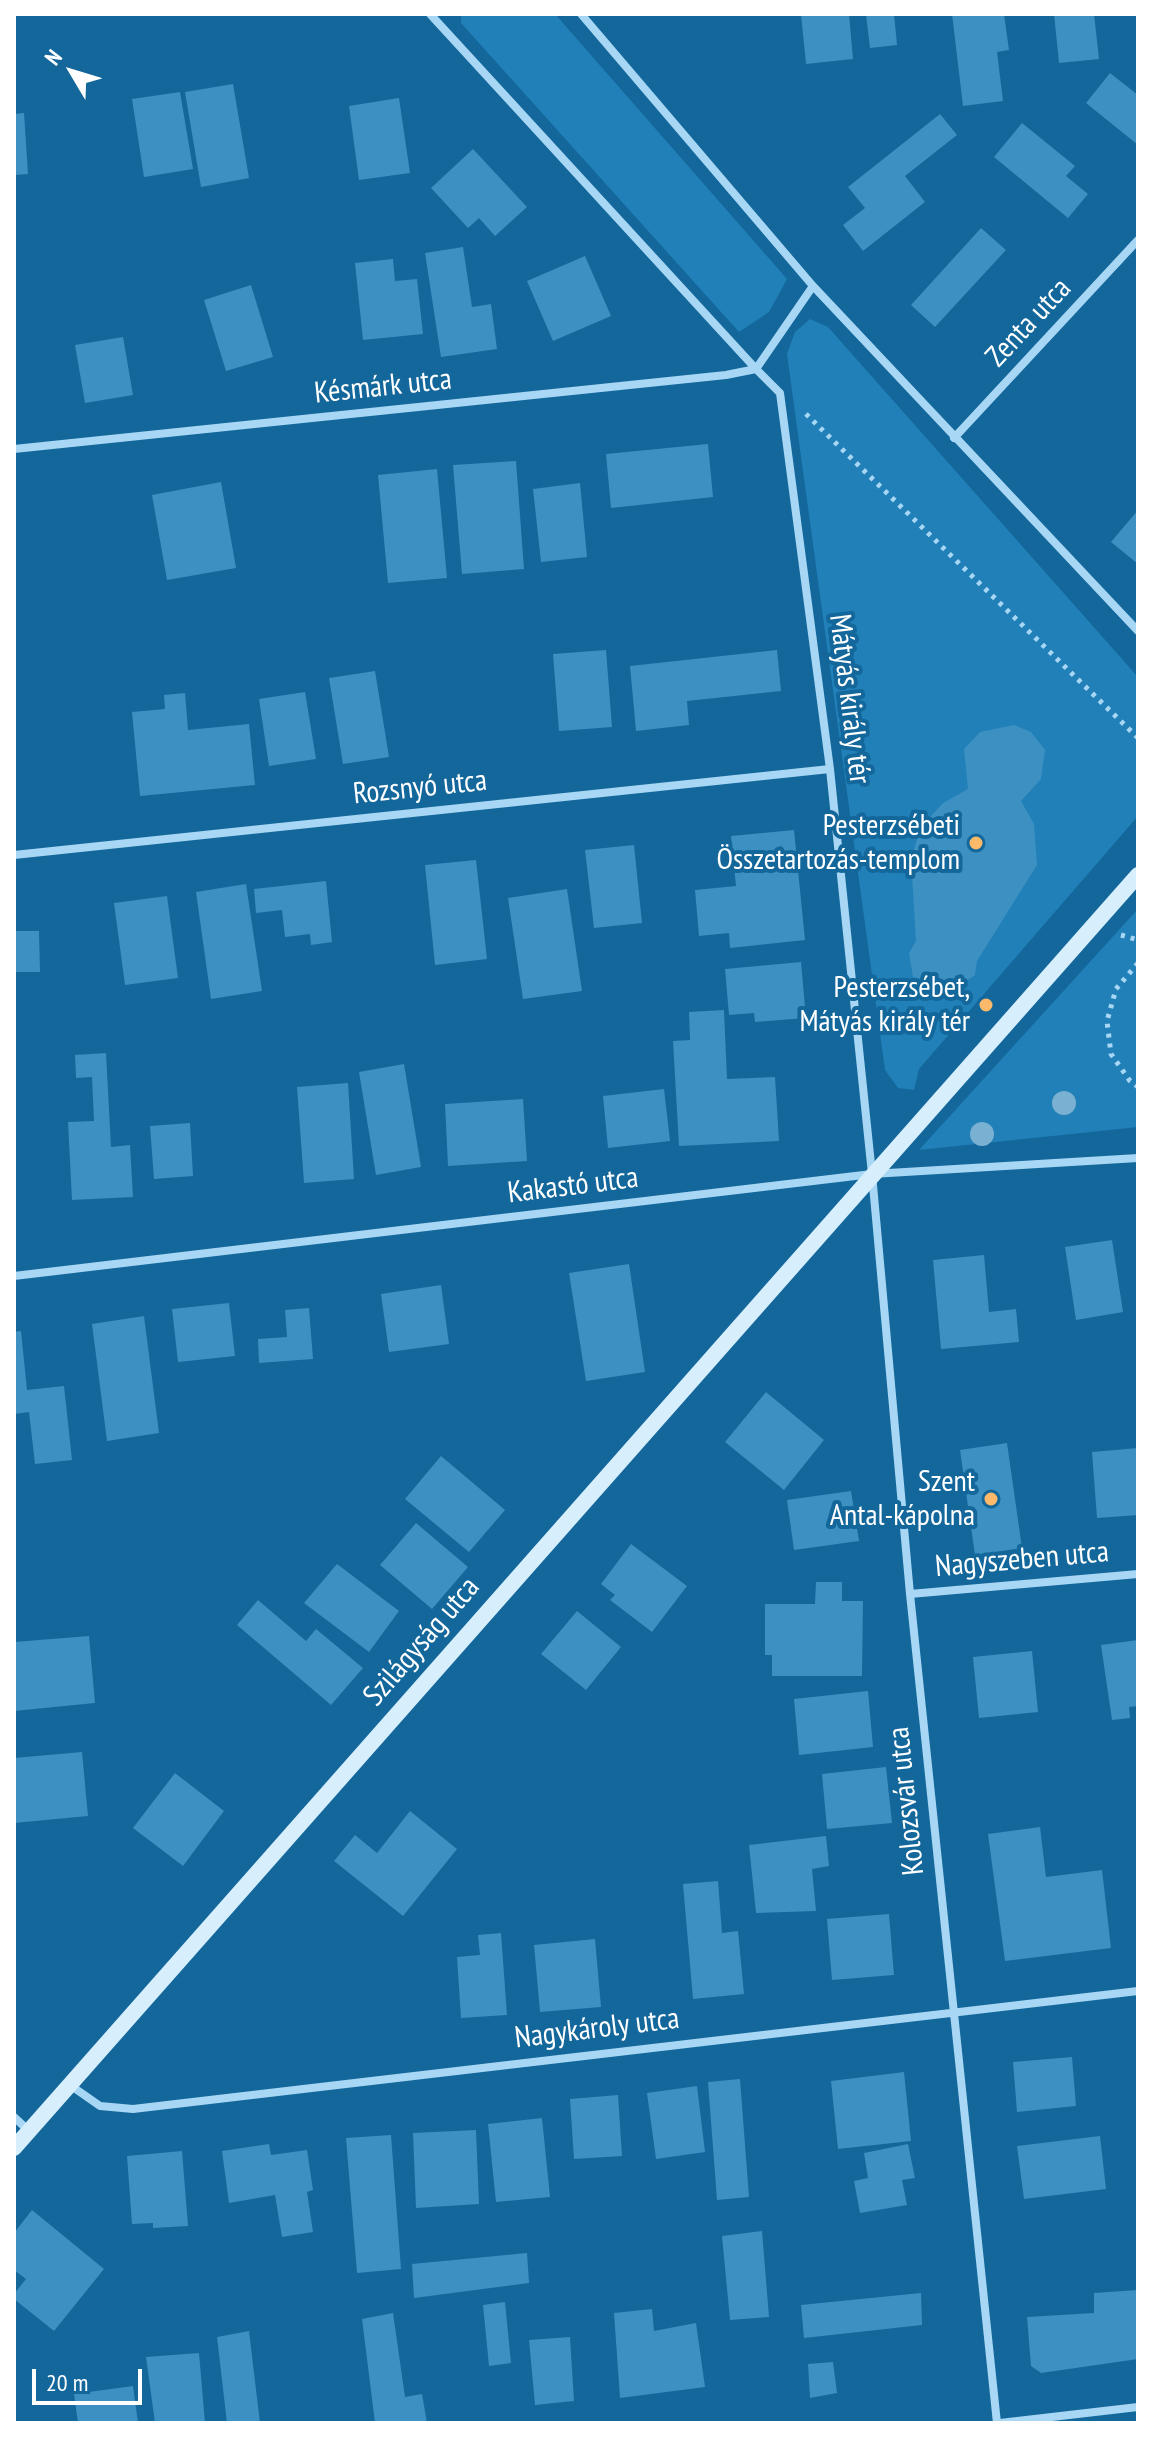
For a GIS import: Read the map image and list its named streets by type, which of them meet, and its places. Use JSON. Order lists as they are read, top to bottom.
{
  "streets": {
    "street": [
      "Zenta utca",
      "Késmárk utca",
      "Mátyás király tér",
      "Rozsnyó utca",
      "Kakastó utca",
      "Nagyszeben utca",
      "Szilágyság utca",
      "Kolozsvár utca",
      "Nagykároly utca"
    ]
  },
  "crossings": [
    ["Mátyás király tér", "Rozsnyó utca"],
    ["Mátyás király tér", "Kakastó utca"],
    ["Mátyás király tér", "Szilágyság utca"],
    ["Mátyás király tér", "Kolozsvár utca"],
    ["Kakastó utca", "Szilágyság utca"],
    ["Kakastó utca", "Kolozsvár utca"],
    ["Nagyszeben utca", "Kolozsvár utca"],
    ["Szilágyság utca", "Kolozsvár utca"],
    ["Szilágyság utca", "Nagykároly utca"],
    ["Kolozsvár utca", "Nagykároly utca"]
  ],
  "places": ["Pesterzsébeti Összetartozás-templom", "Pesterzsébet, Mátyás király tér", "Szent Antal-kápolna"],
  "scale_bar": "20 m",
  "north": "top left"
}
